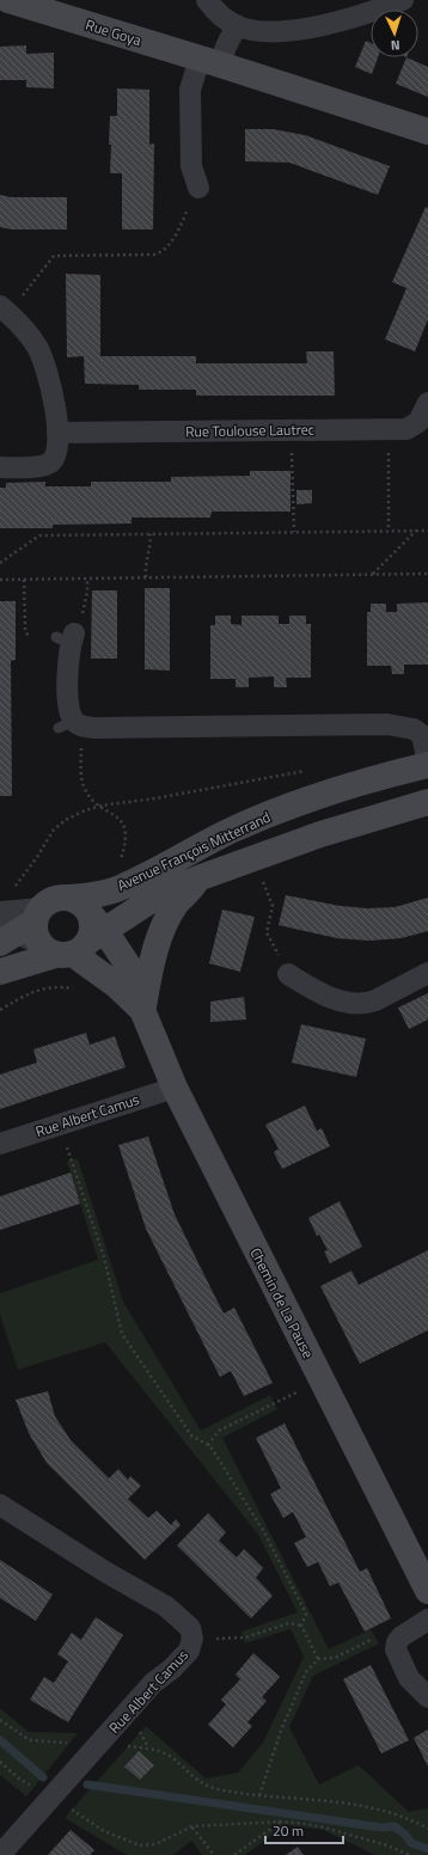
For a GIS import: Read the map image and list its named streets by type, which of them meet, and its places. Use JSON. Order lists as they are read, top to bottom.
{
  "streets": {
    "street": [
      "Rue Goya",
      "Rue Toulouse Lautrec",
      "Avenue François Mitterrand",
      "Rue Albert Camus",
      "Chemin de La Pause"
    ]
  },
  "crossings": [
    ["Avenue François Mitterrand", "Chemin de La Pause"],
    ["Rue Albert Camus", "Chemin de La Pause"]
  ],
  "scale_bar": "20 m",
  "north": "bottom"
}
